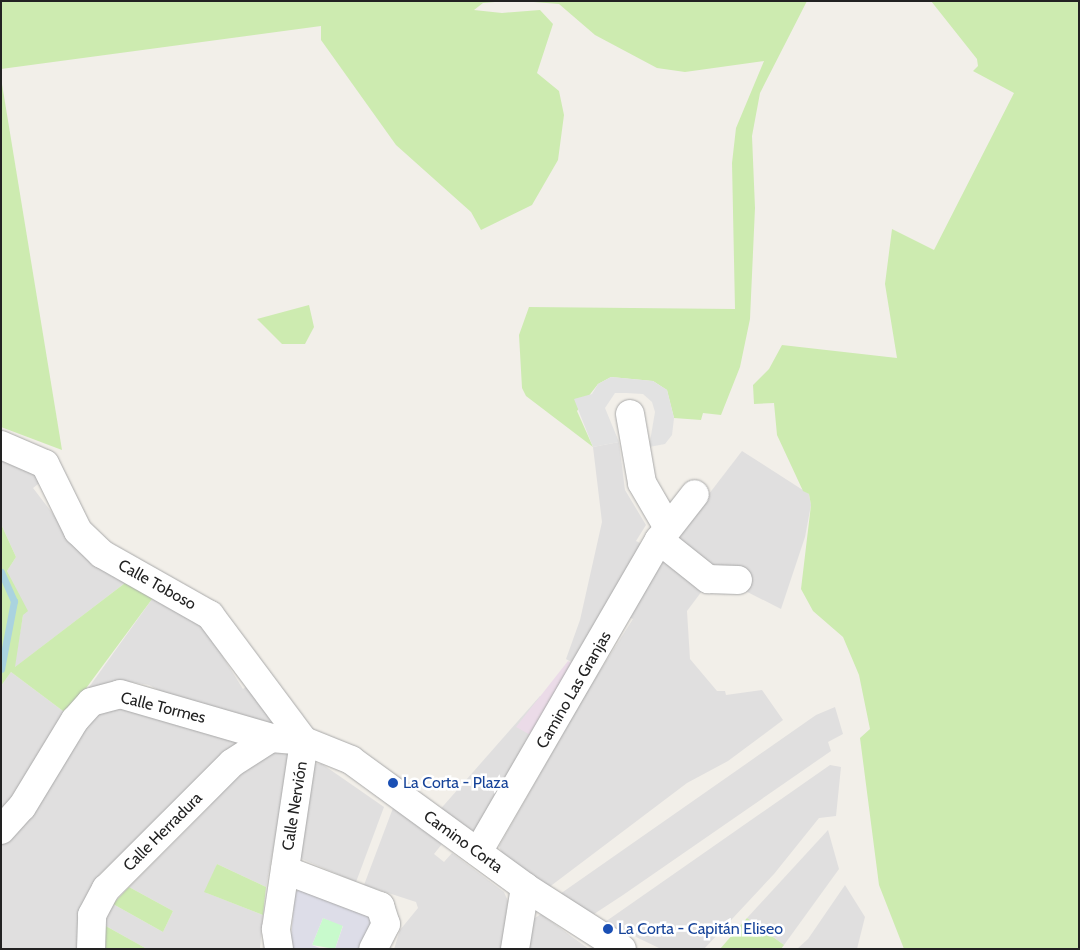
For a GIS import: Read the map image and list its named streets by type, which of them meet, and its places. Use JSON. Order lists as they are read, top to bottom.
{
  "streets": {
    "street": [
      "Calle Toboso",
      "Camino Las Granjas",
      "Calle Tormes",
      "Calle Nervión",
      "Calle Herradura",
      "Camino Corta"
    ]
  },
  "crossings": [
    ["Calle Toboso", "Calle Nervión"],
    ["Calle Toboso", "Camino Corta"],
    ["Camino Las Granjas", "Camino Corta"],
    ["Calle Tormes", "Calle Herradura"],
    ["Calle Tormes", "Camino Corta"],
    ["Calle Nervión", "Camino Corta"],
    ["Calle Herradura", "Camino Corta"]
  ],
  "places": ["La Corta - Plaza", "La Corta - Capitán Eliseo"]
}
